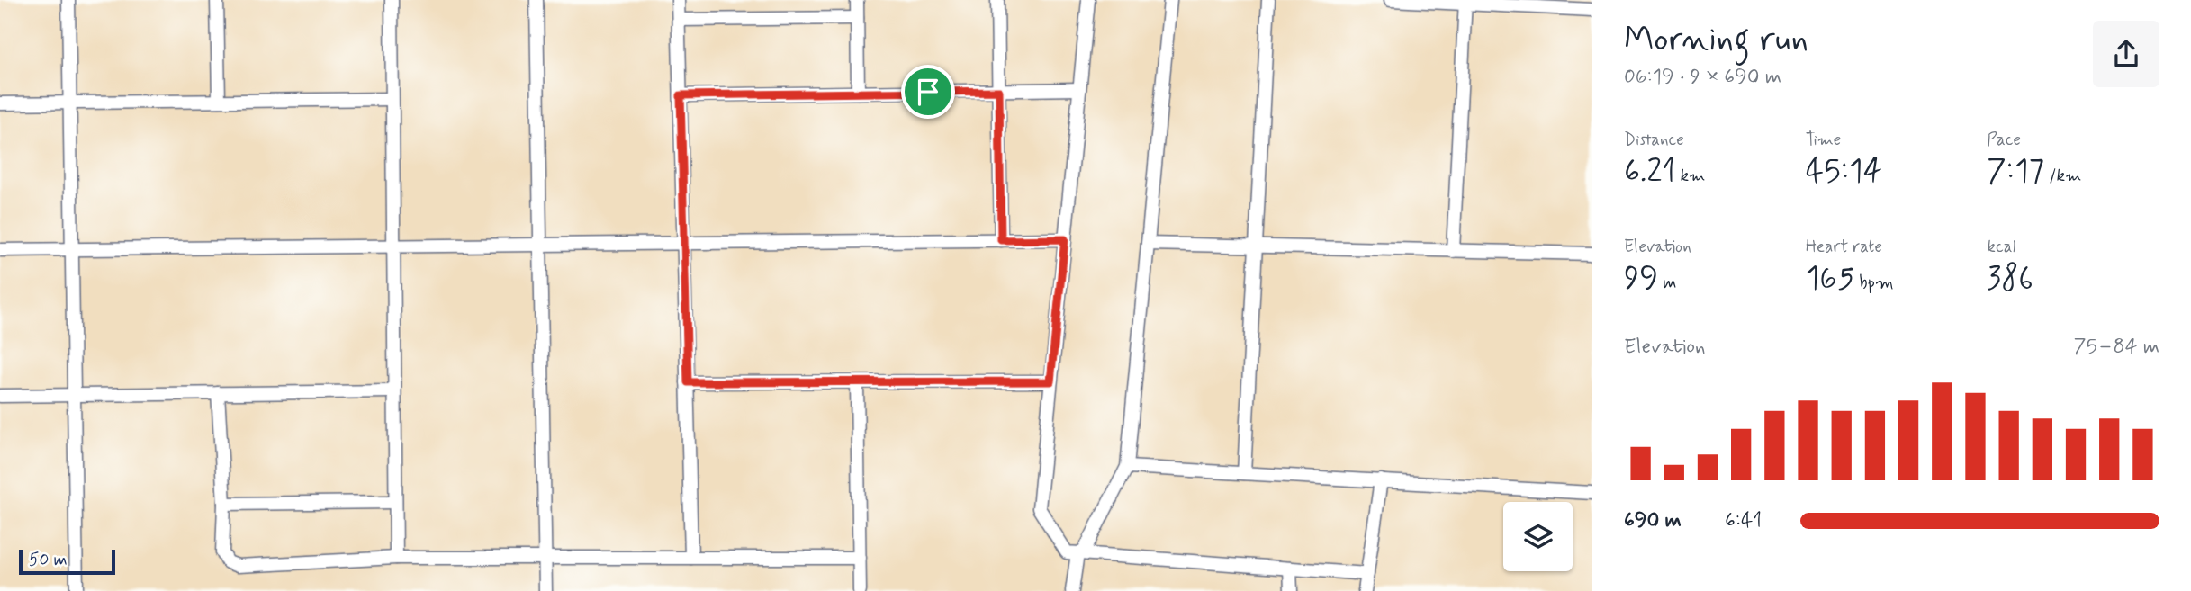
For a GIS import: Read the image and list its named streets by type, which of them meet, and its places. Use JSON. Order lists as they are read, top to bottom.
{
  "scale_bar": "50 m",
  "page": {
    "heading": ["Morning run", "06:19 · 9 × 690 m"],
    "stats": [
      ["Distance", "6.21 km"],
      ["Time", "45:14"],
      ["Pace", "7:17 /km"],
      ["Elevation", "99 m"],
      ["Heart rate", "165 bpm"],
      ["kcal", "386"]
    ],
    "chart": ["Elevation", "75–84 m"],
    "list": [
      {
        "name": "690 m",
        "note": "6:41"
      }
    ],
    "scale": "50 m"
  }
}
